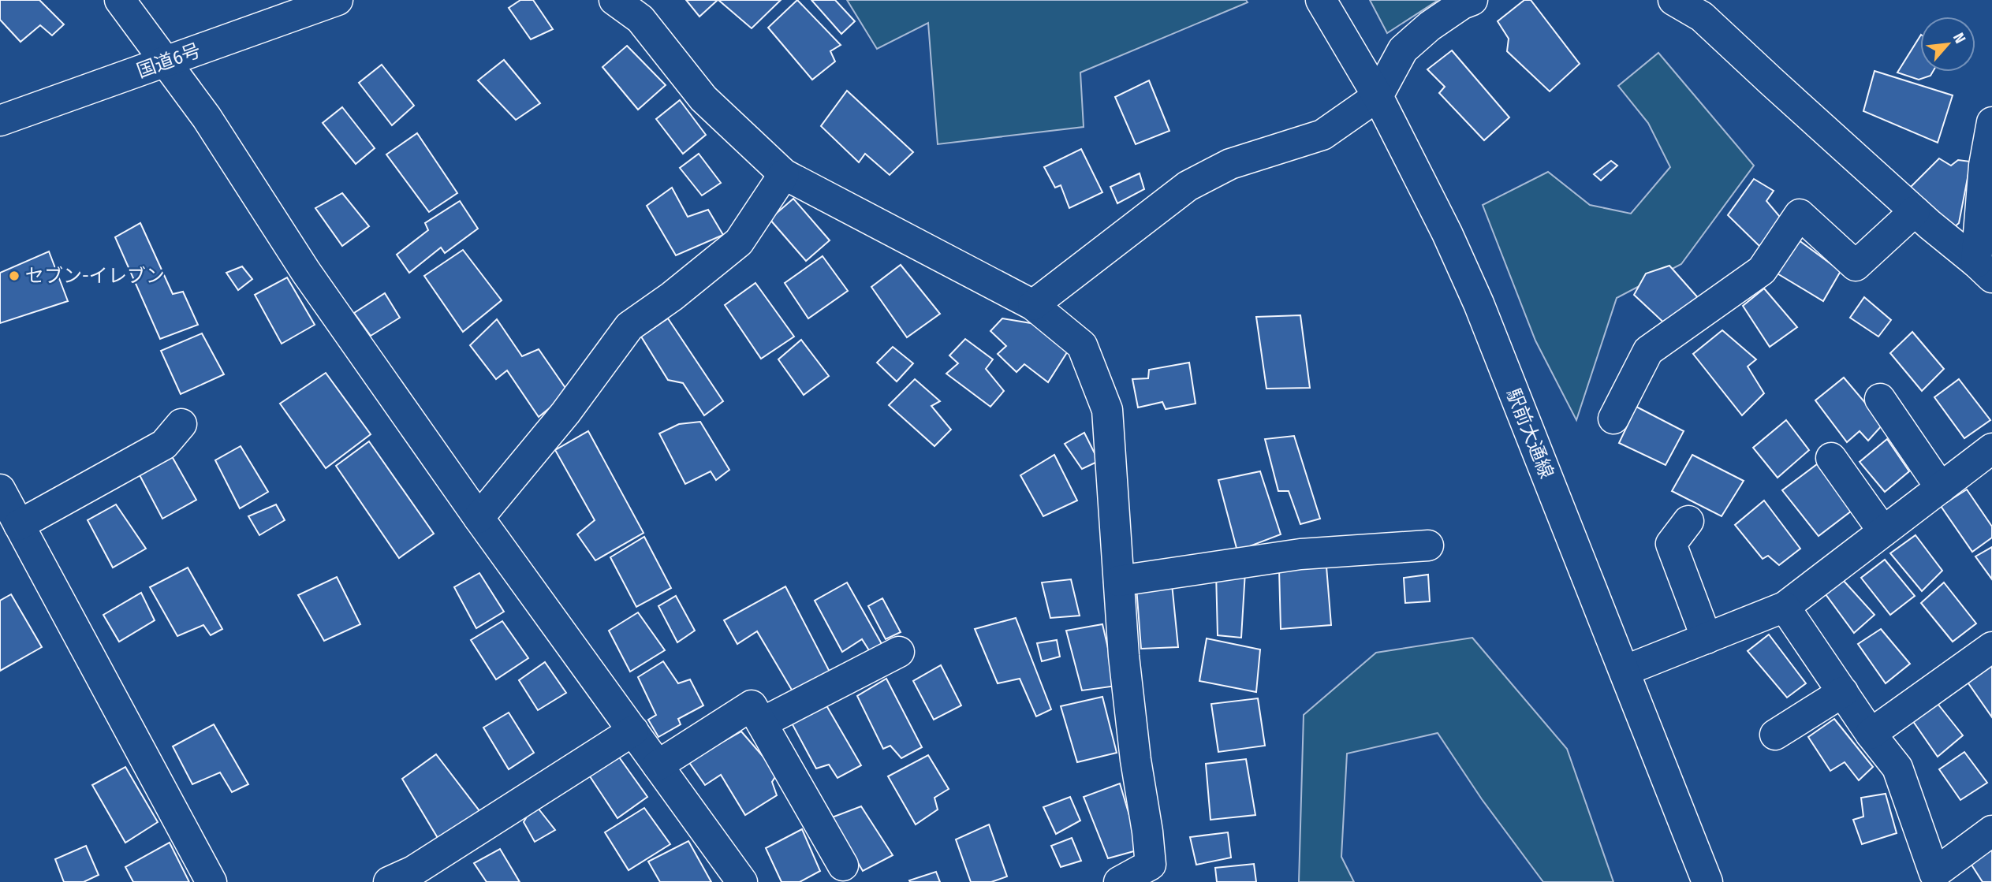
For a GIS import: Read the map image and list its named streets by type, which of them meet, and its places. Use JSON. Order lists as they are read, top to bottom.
{
  "streets": {
    "main road": ["国道6号", "駅前大通線"]
  },
  "places": ["セブン-イレブン"],
  "north": "top right"
}
